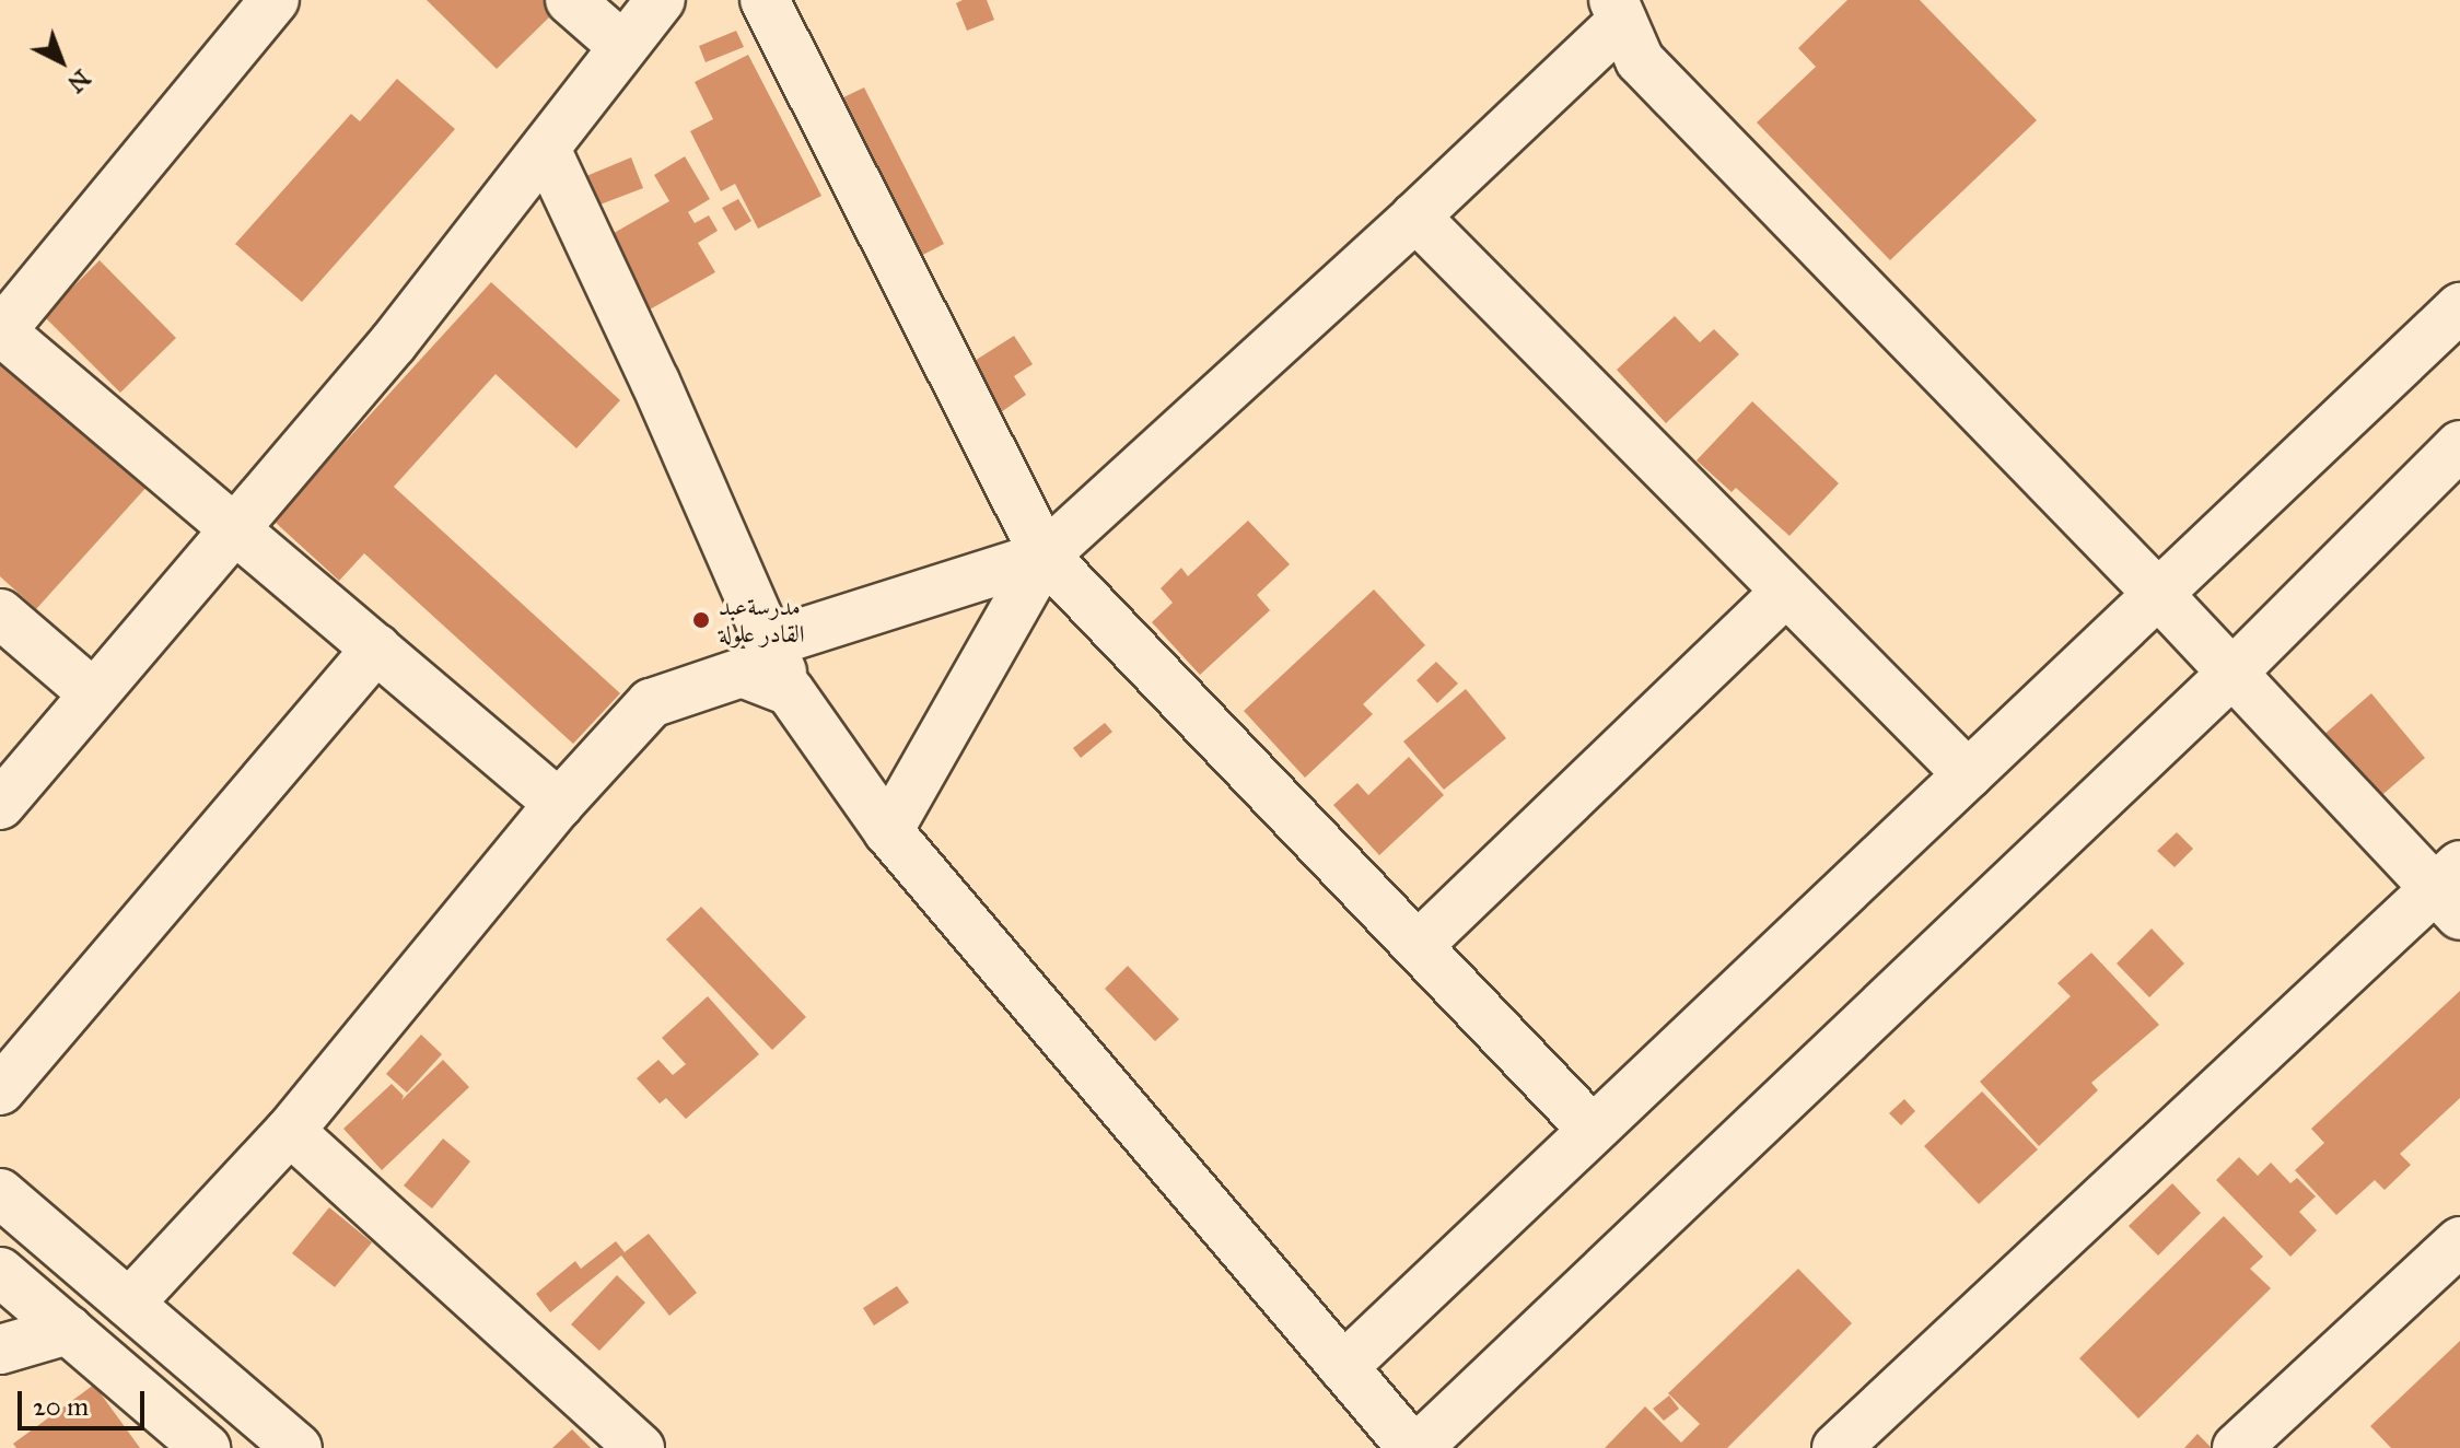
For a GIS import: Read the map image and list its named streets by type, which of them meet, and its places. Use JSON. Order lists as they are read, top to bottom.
{
  "places": ["مدرسةعبد القادر علولة"],
  "scale_bar": "20 m",
  "north": "bottom right"
}
